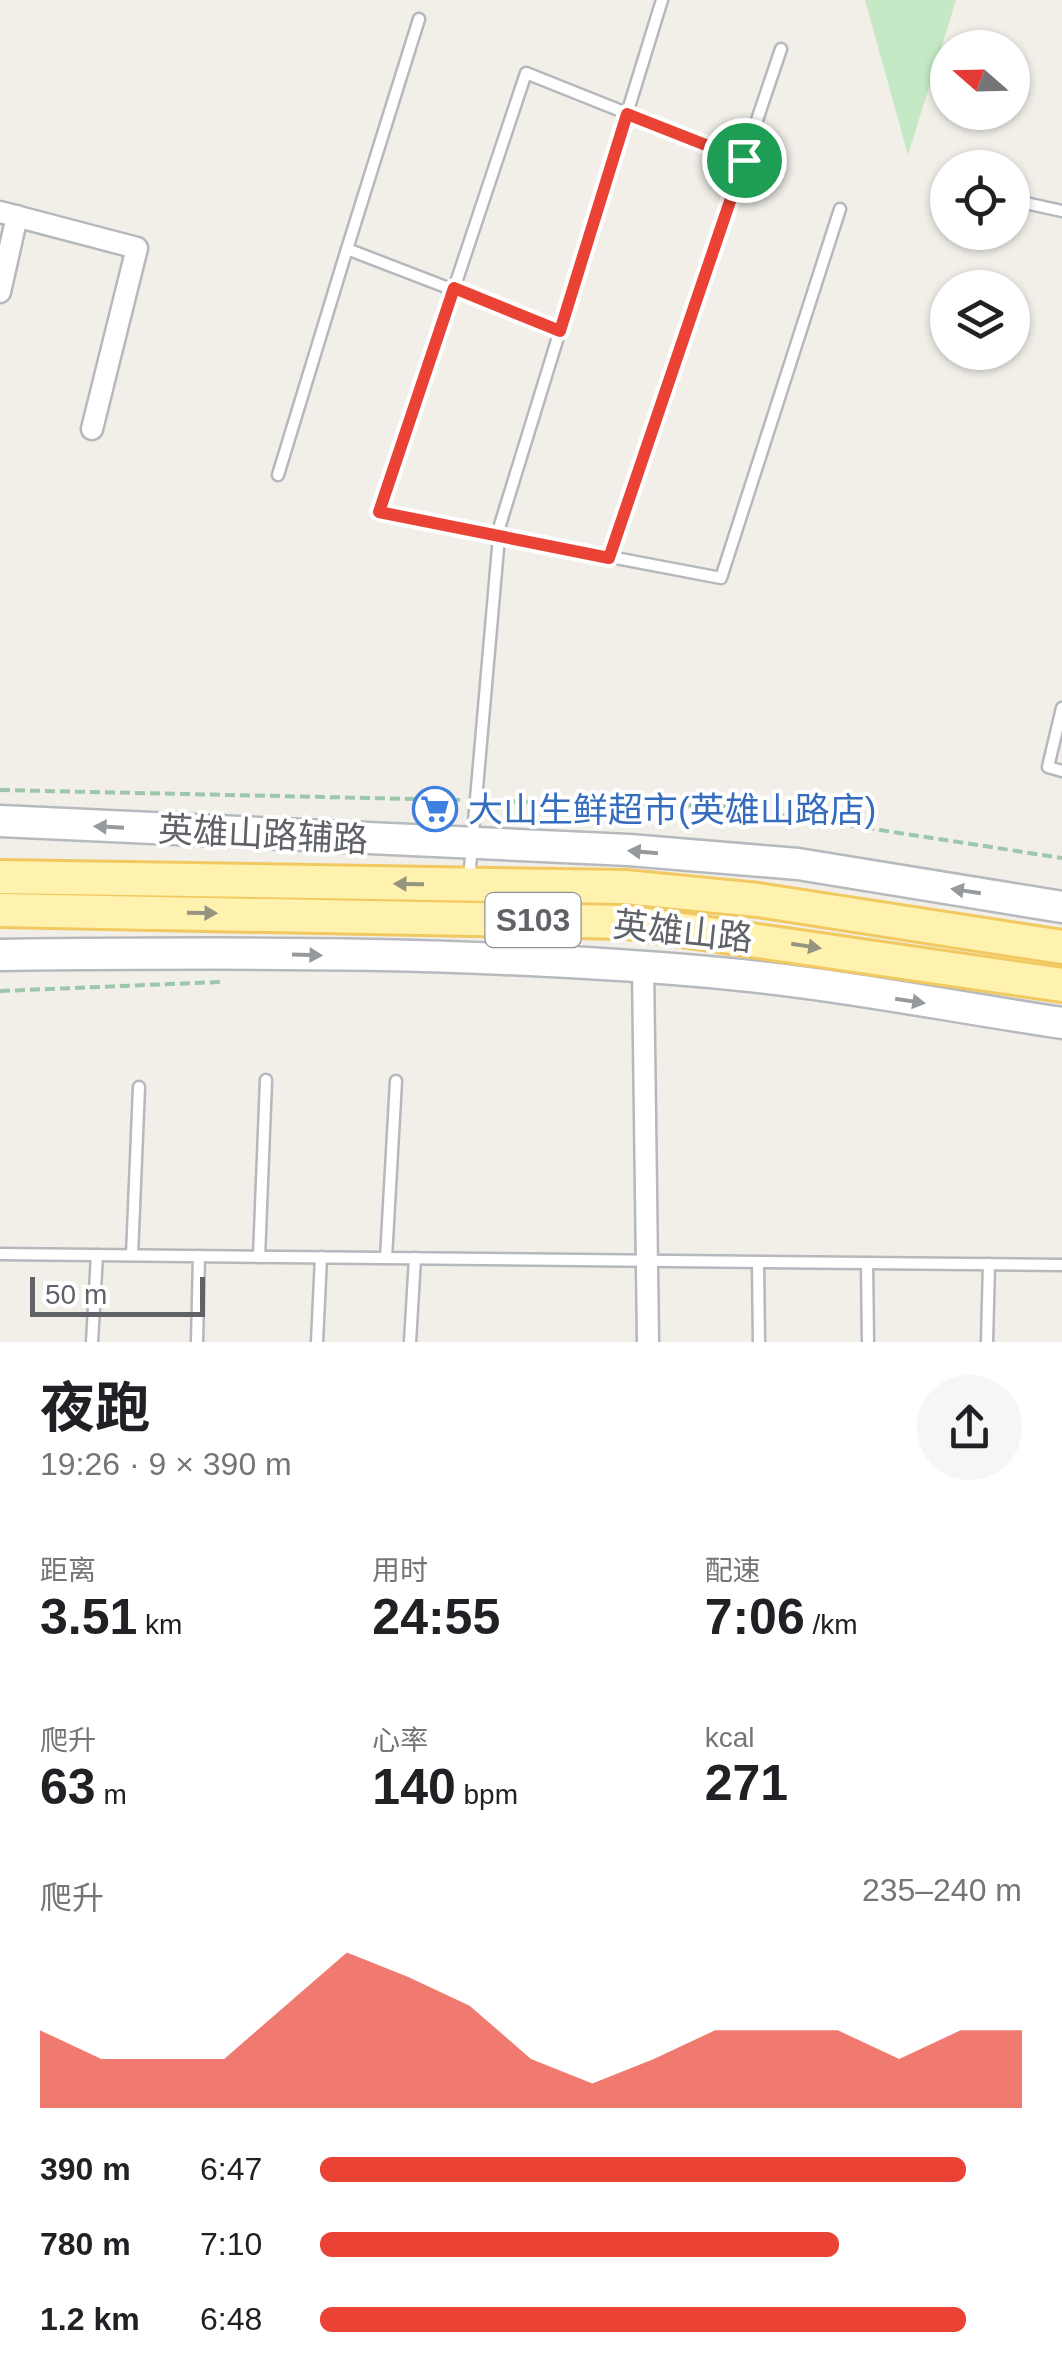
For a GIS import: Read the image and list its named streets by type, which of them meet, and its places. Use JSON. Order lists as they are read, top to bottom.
{
  "streets": {
    "main road": ["S103", "英雄山路"],
    "street": ["英雄山路辅路"]
  },
  "places": {
    "supermarket": ["大山生鲜超市(英雄山路店)"]
  },
  "scale_bar": "50 m",
  "north": "left",
  "page": {
    "scale": "50 m",
    "heading": ["夜跑", "19:26 · 9 × 390 m"],
    "stats": [
      ["距离", "3.51 km"],
      ["用时", "24:55"],
      ["配速", "7:06 /km"],
      ["爬升", "63 m"],
      ["心率", "140 bpm"],
      ["kcal", "271"]
    ],
    "chart": ["爬升", "235–240 m"],
    "list": [
      {
        "name": "390 m",
        "note": "6:47"
      },
      {
        "name": "780 m",
        "note": "7:10"
      },
      {
        "name": "1.2 km",
        "note": "6:48"
      }
    ]
  }
}
